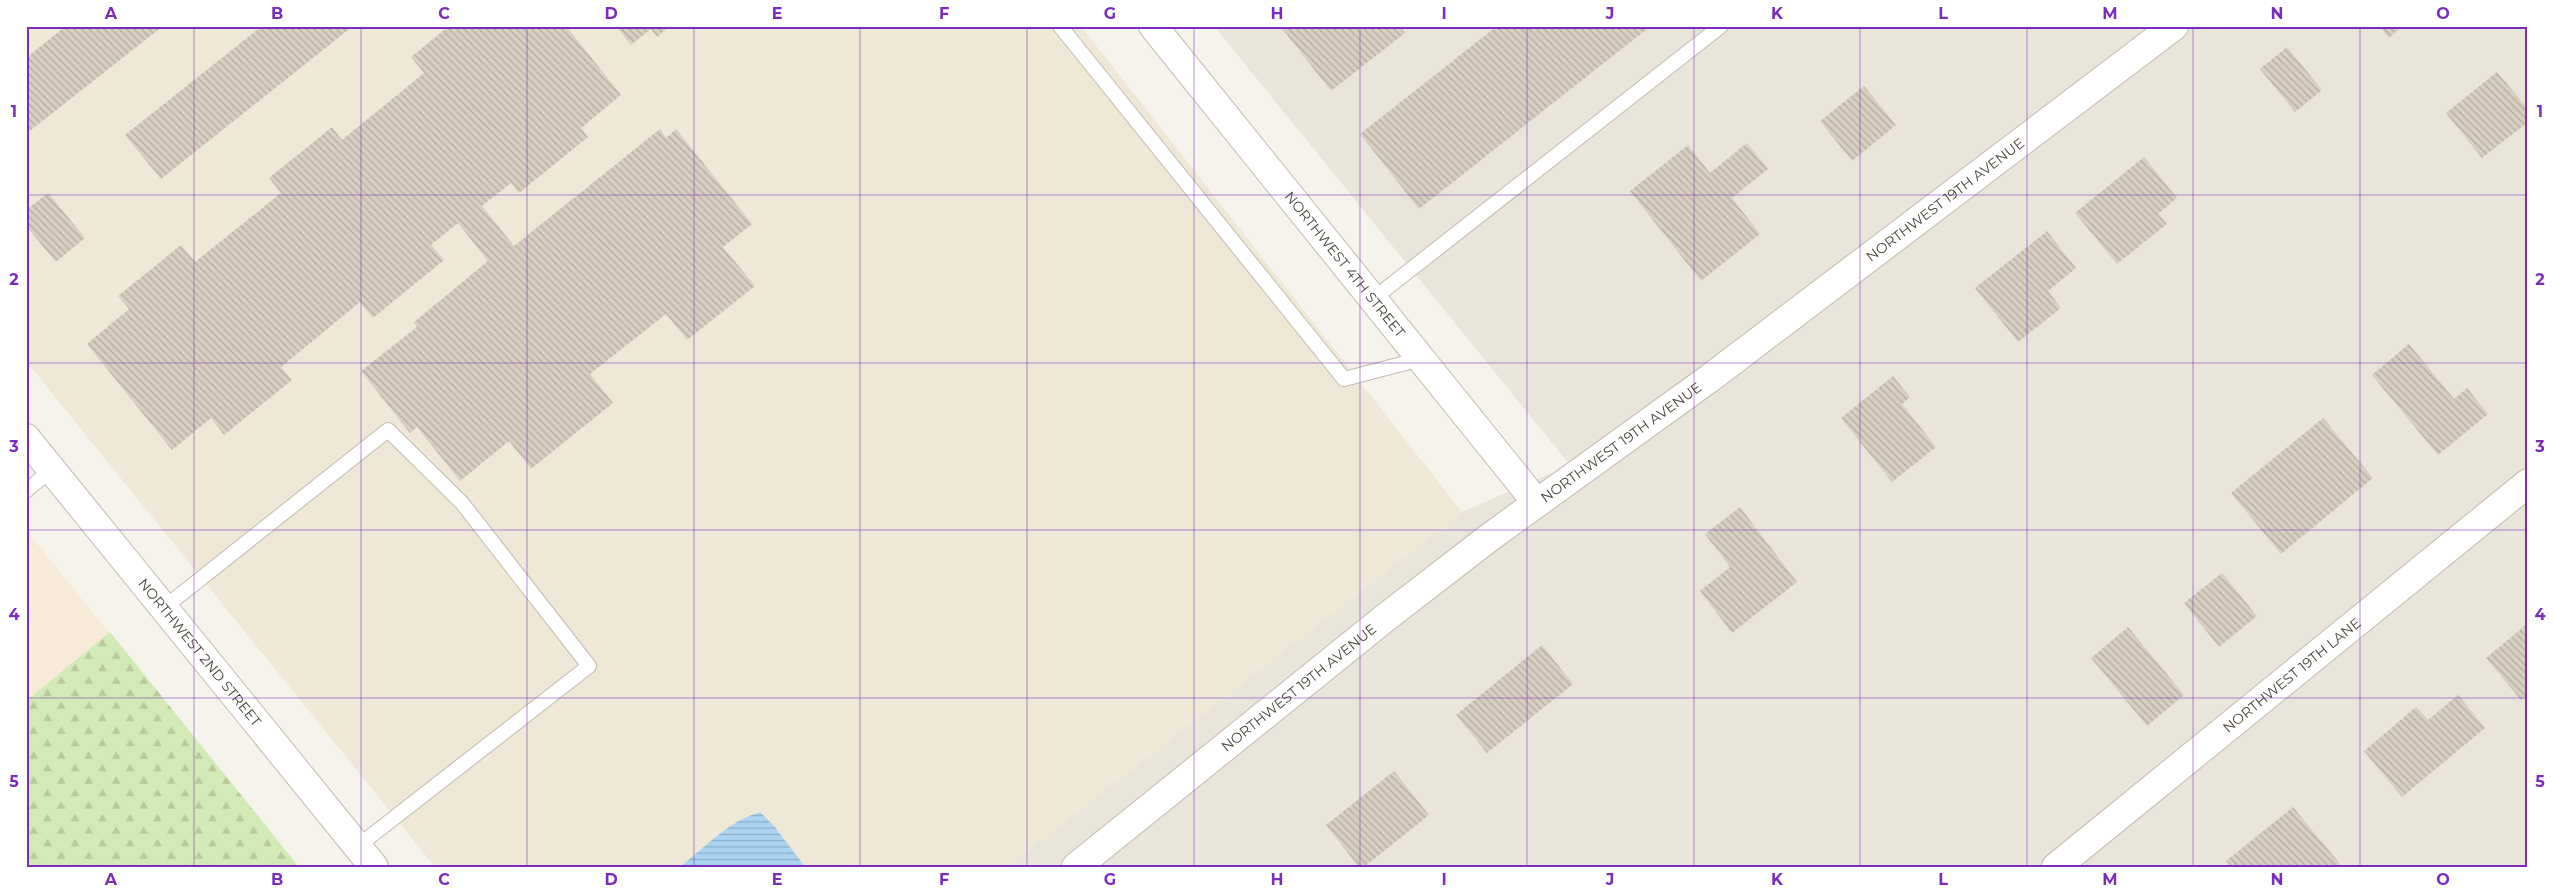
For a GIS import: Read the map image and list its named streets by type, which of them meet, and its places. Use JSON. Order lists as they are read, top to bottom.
{
  "streets": {
    "street": [
      "NORTHWEST 19TH AVENUE",
      "NORTHWEST 4TH STREET",
      "NORTHWEST 2ND STREET",
      "NORTHWEST 19TH LANE"
    ]
  },
  "crossings": [
    ["NORTHWEST 19TH AVENUE", "NORTHWEST 4TH STREET"]
  ],
  "grid": {
    "columns": [
      "A",
      "B",
      "C",
      "D",
      "E",
      "F",
      "G",
      "H",
      "I",
      "J",
      "K",
      "L",
      "M",
      "N",
      "O"
    ],
    "rows": [
      "1",
      "2",
      "3",
      "4",
      "5"
    ]
  }
}
